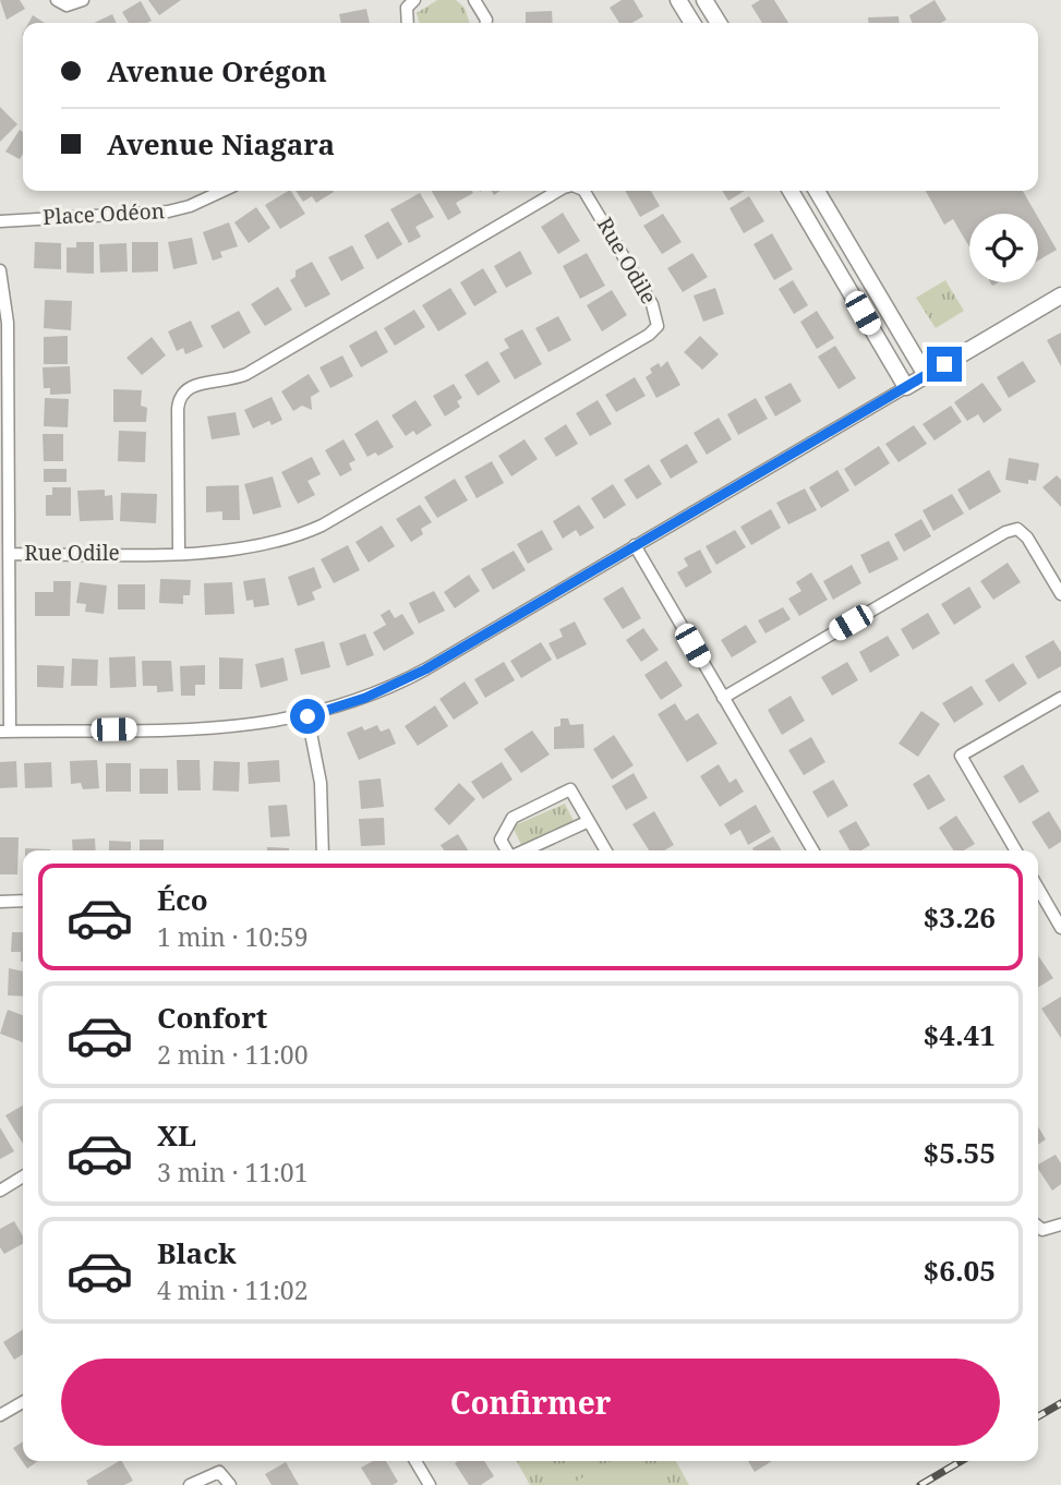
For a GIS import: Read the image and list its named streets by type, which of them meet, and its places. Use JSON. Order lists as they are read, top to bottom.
{
  "streets": {
    "street": ["Place Odéon", "Rue Odile"]
  },
  "page": {
    "banner": ["Avenue Orégon", "Avenue Niagara"],
    "list": [
      {
        "name": "Éco",
        "note": "1 min · 10:59",
        "value": "$3.26"
      },
      {
        "name": "Confort",
        "note": "2 min · 11:00",
        "value": "$4.41"
      },
      {
        "name": "XL",
        "note": "3 min · 11:01",
        "value": "$5.55"
      },
      {
        "name": "Black",
        "note": "4 min · 11:02",
        "value": "$6.05"
      }
    ],
    "buttons": "Confirmer"
  }
}
